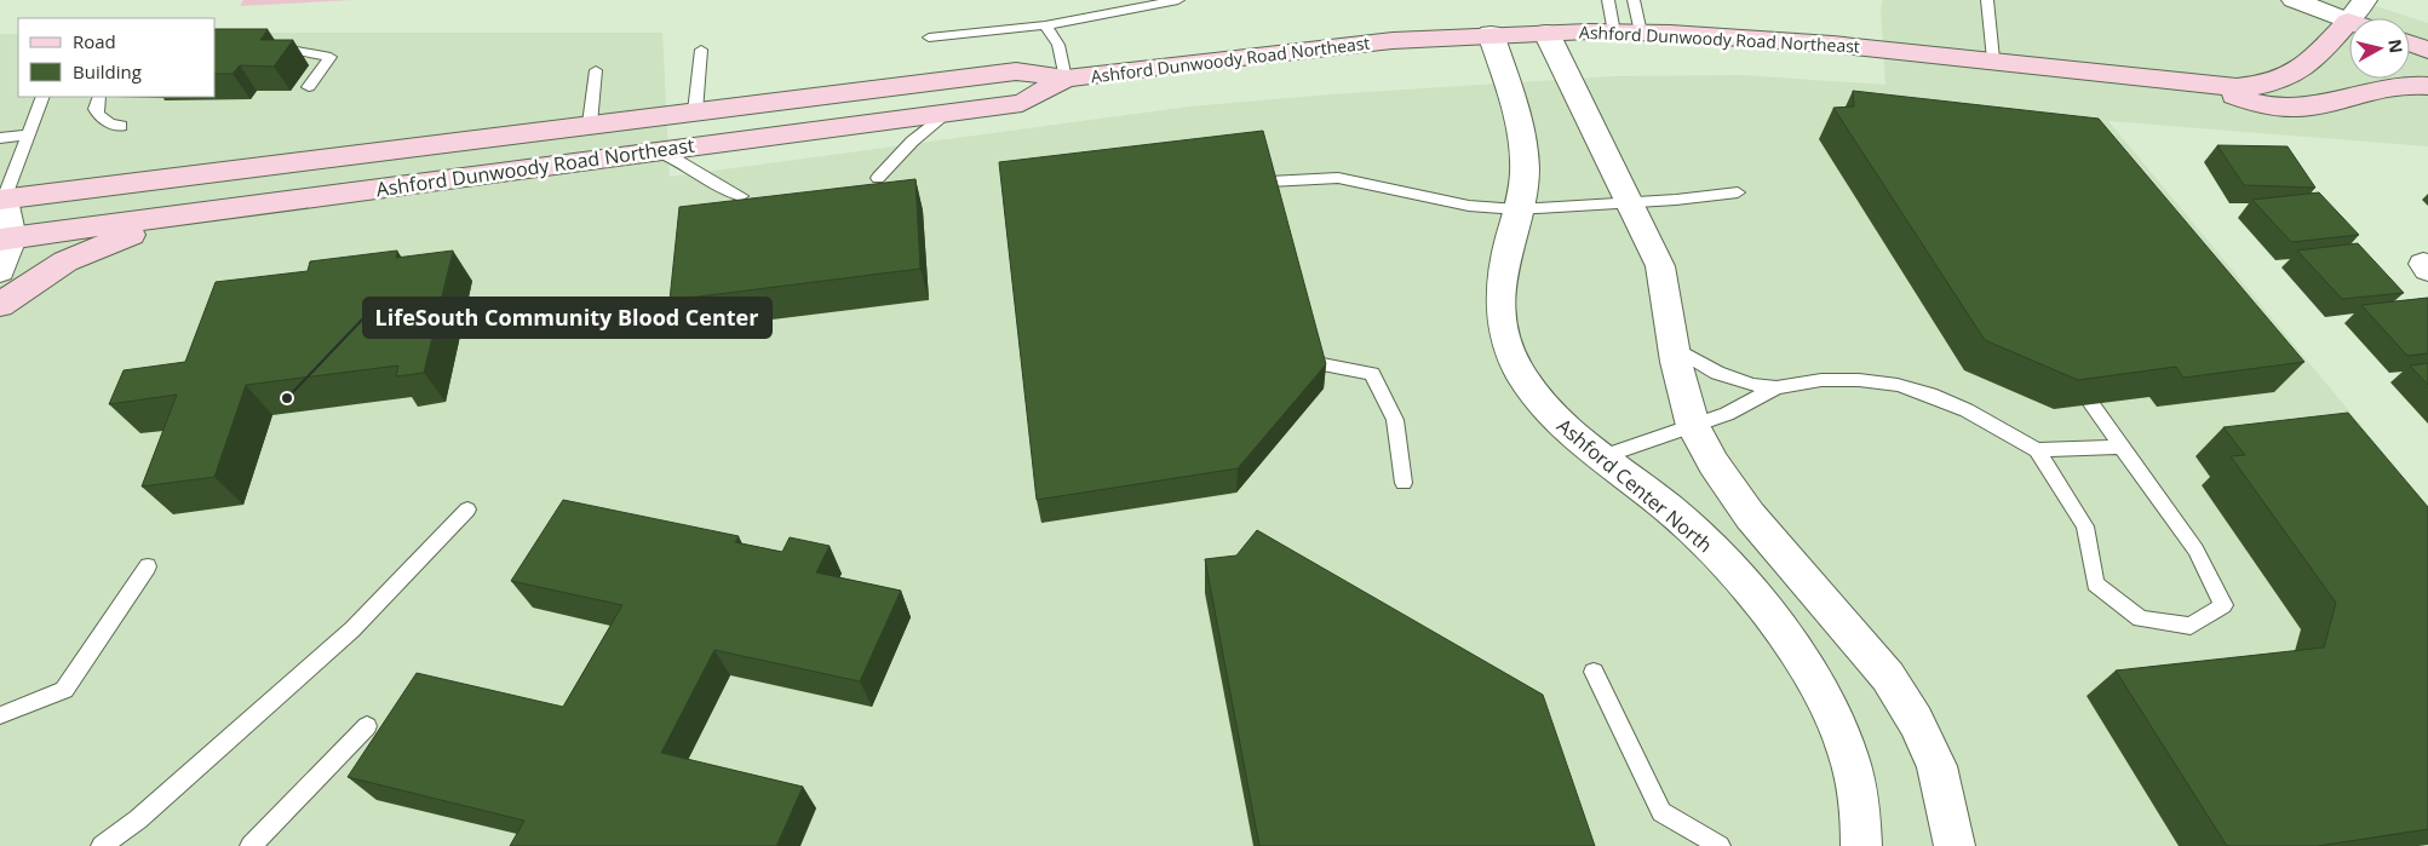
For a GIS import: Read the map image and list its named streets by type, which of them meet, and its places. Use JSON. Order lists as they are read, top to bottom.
{
  "streets": {
    "main road": ["Ashford Dunwoody Road Northeast"],
    "street": ["Ashford Center North"]
  },
  "crossings": [
    ["Ashford Dunwoody Road Northeast", "Ashford Center North"]
  ],
  "places": ["LifeSouth Community Blood Center"],
  "legend": ["Road", "Building"],
  "north": "right"
}
